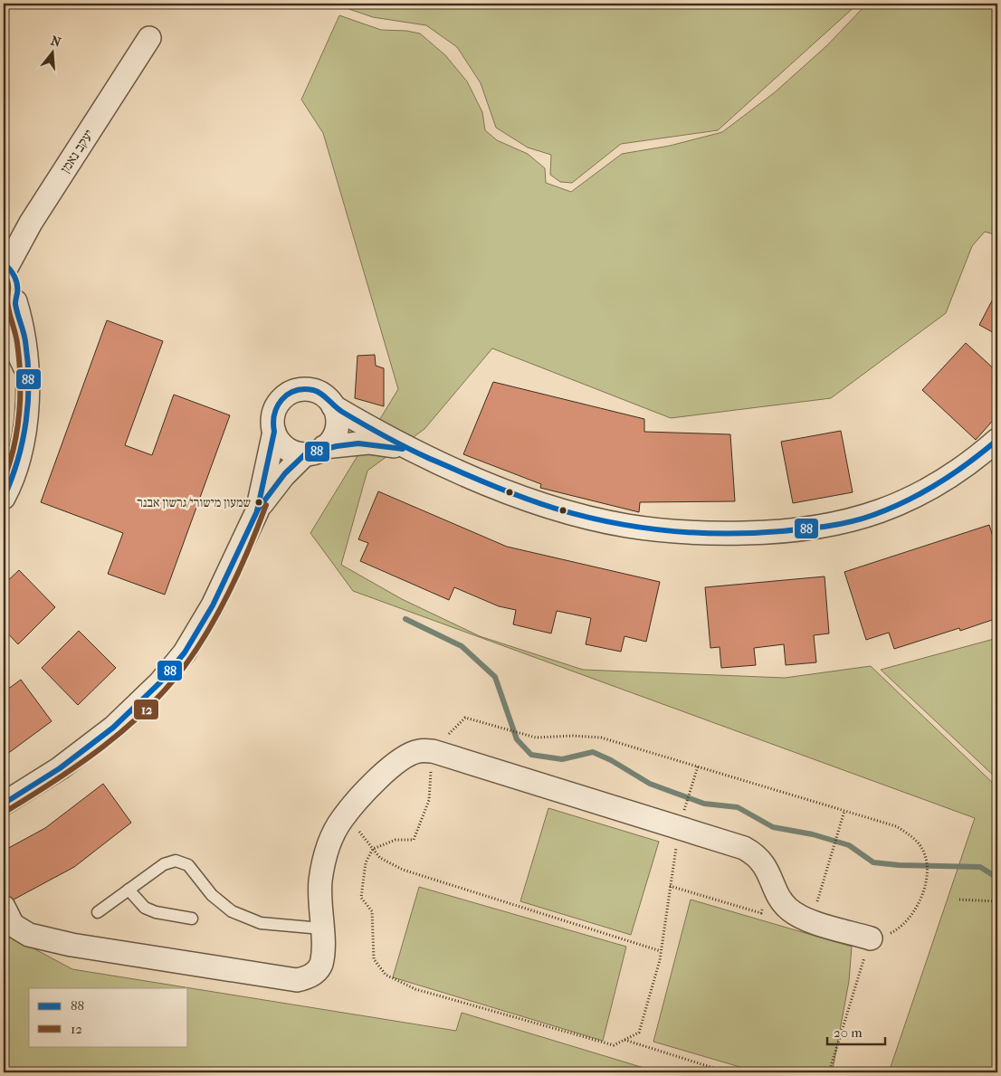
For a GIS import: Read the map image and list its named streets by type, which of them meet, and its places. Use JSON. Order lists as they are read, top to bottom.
{
  "streets": {
    "street": ["יעקב נאמן"]
  },
  "places": ["שמעון מישורי/גרשון אבנר"],
  "lines": ["transit line 88", "transit line 12"],
  "legend": ["88", "12"],
  "scale_bar": "20 m",
  "north": "top"
}
